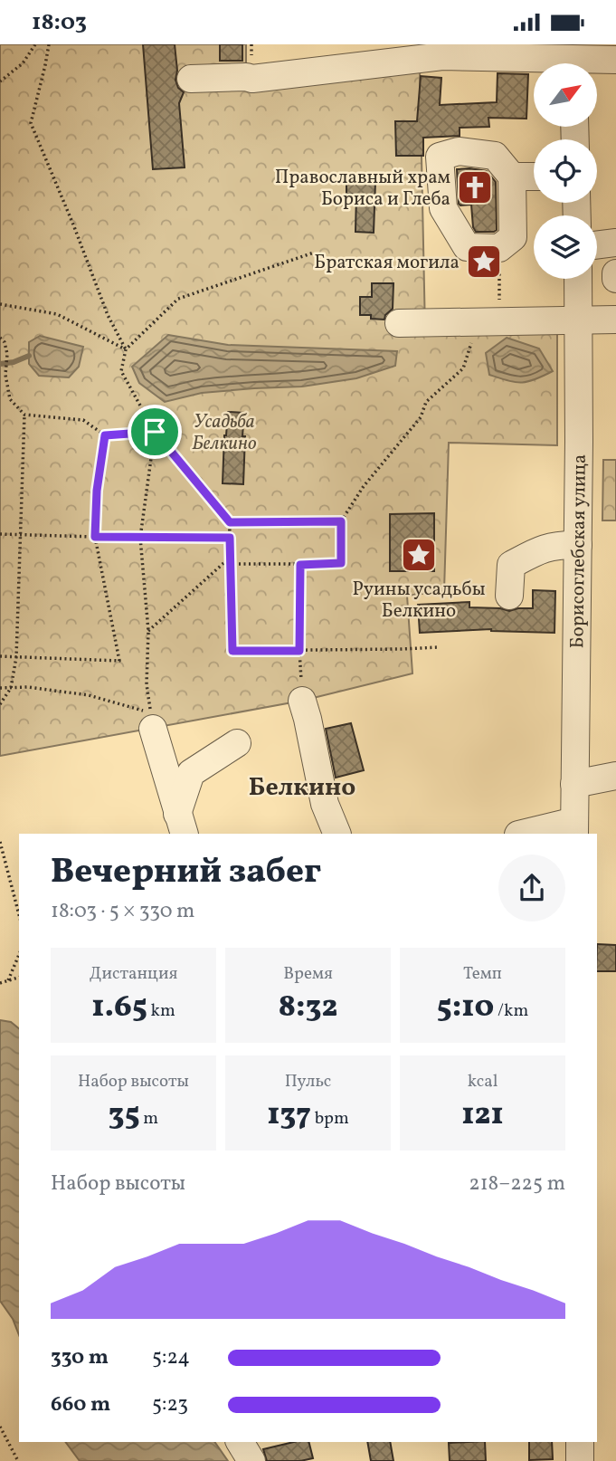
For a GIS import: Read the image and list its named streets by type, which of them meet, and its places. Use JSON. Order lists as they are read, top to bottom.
{
  "streets": {
    "street": ["Борисоглебская улица"]
  },
  "districts": ["Белкино"],
  "parks": ["Усадьба Белкино"],
  "places": {
    "church": ["Православный храм Бориса и Глеба"],
    "place": ["Братская могила", "Руины усадьбы Белкино"]
  },
  "north": "top right",
  "page": {
    "status": "18:03",
    "heading": ["Вечерний забег", "18:03 · 5 × 330 m"],
    "stats": [
      ["Дистанция", "1.65 km"],
      ["Время", "8:32"],
      ["Темп", "5:10 /km"],
      ["Набор высоты", "35 m"],
      ["Пульс", "137 bpm"],
      ["kcal", "121"]
    ],
    "chart": ["Набор высоты", "218–225 m"],
    "list": [
      {
        "name": "330 m",
        "note": "5:24"
      },
      {
        "name": "660 m",
        "note": "5:23"
      }
    ]
  }
}
